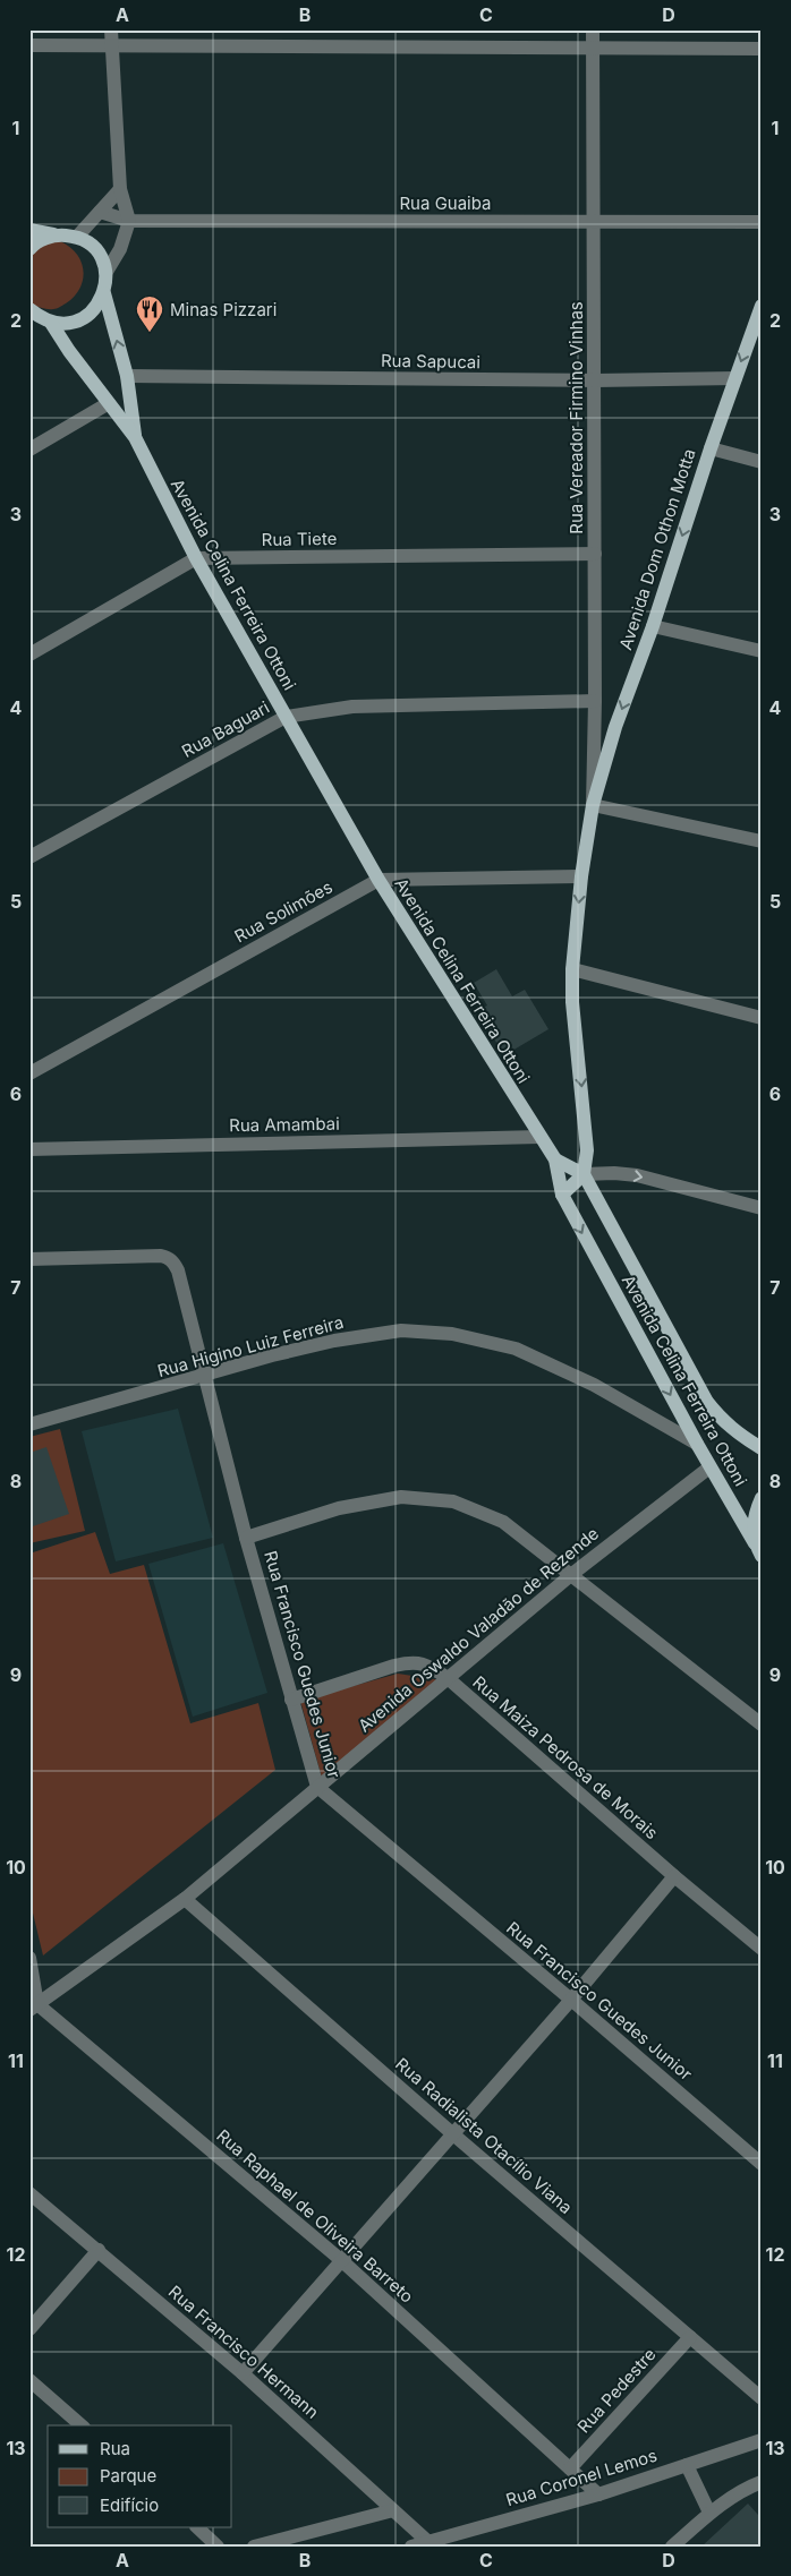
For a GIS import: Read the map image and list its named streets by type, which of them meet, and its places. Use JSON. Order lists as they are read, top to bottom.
{
  "streets": {
    "main road": ["Avenida Dom Othon Motta", "Avenida Celina Ferreira Ottoni"],
    "street": [
      "Rua Guaiba",
      "Rua Sapucai",
      "Rua Vereador Firmino Vinhas",
      "Rua Tiete",
      "Rua Baguari",
      "Rua Solimões",
      "Rua Amambai",
      "Rua Higino Luiz Ferreira",
      "Avenida Oswaldo Valadão de Rezende",
      "Rua Francisco Guedes Junior",
      "Rua Maiza Pedrosa de Morais",
      "Rua Radialista Otacílio Viana",
      "Rua Raphael de Oliveira Barreto",
      "Rua Francisco Hermann",
      "Rua Pedestre",
      "Rua Coronel Lemos"
    ]
  },
  "crossings": [
    ["Rua Guaiba", "Rua Vereador Firmino Vinhas"],
    ["Rua Sapucai", "Rua Vereador Firmino Vinhas"],
    ["Rua Sapucai", "Avenida Dom Othon Motta"],
    ["Rua Sapucai", "Avenida Celina Ferreira Ottoni"],
    ["Rua Vereador Firmino Vinhas", "Rua Tiete"],
    ["Rua Vereador Firmino Vinhas", "Avenida Dom Othon Motta"],
    ["Rua Vereador Firmino Vinhas", "Rua Baguari"],
    ["Rua Tiete", "Avenida Celina Ferreira Ottoni"],
    ["Avenida Dom Othon Motta", "Rua Solimões"],
    ["Avenida Celina Ferreira Ottoni", "Rua Baguari"],
    ["Avenida Celina Ferreira Ottoni", "Rua Solimões"],
    ["Avenida Celina Ferreira Ottoni", "Rua Amambai"],
    ["Avenida Celina Ferreira Ottoni", "Rua Higino Luiz Ferreira"],
    ["Avenida Celina Ferreira Ottoni", "Avenida Oswaldo Valadão de Rezende"],
    ["Rua Higino Luiz Ferreira", "Rua Francisco Guedes Junior"],
    ["Avenida Oswaldo Valadão de Rezende", "Rua Francisco Guedes Junior"],
    ["Avenida Oswaldo Valadão de Rezende", "Rua Maiza Pedrosa de Morais"],
    ["Avenida Oswaldo Valadão de Rezende", "Rua Radialista Otacílio Viana"],
    ["Avenida Oswaldo Valadão de Rezende", "Rua Raphael de Oliveira Barreto"],
    ["Rua Francisco Guedes Junior", "Rua Maiza Pedrosa de Morais"],
    ["Rua Radialista Otacílio Viana", "Rua Pedestre"],
    ["Rua Raphael de Oliveira Barreto", "Rua Pedestre"],
    ["Rua Raphael de Oliveira Barreto", "Rua Coronel Lemos"],
    ["Rua Francisco Hermann", "Rua Coronel Lemos"]
  ],
  "one_way": ["Avenida Dom Othon Motta"],
  "places": {
    "restaurant": ["Minas Pizzari"]
  },
  "legend": ["Rua", "Parque", "Edifício"],
  "grid": {
    "columns": [
      "A",
      "B",
      "C",
      "D"
    ],
    "rows": [
      "1",
      "2",
      "3",
      "4",
      "5",
      "6",
      "7",
      "8",
      "9",
      "10",
      "11",
      "12",
      "13"
    ]
  }
}
